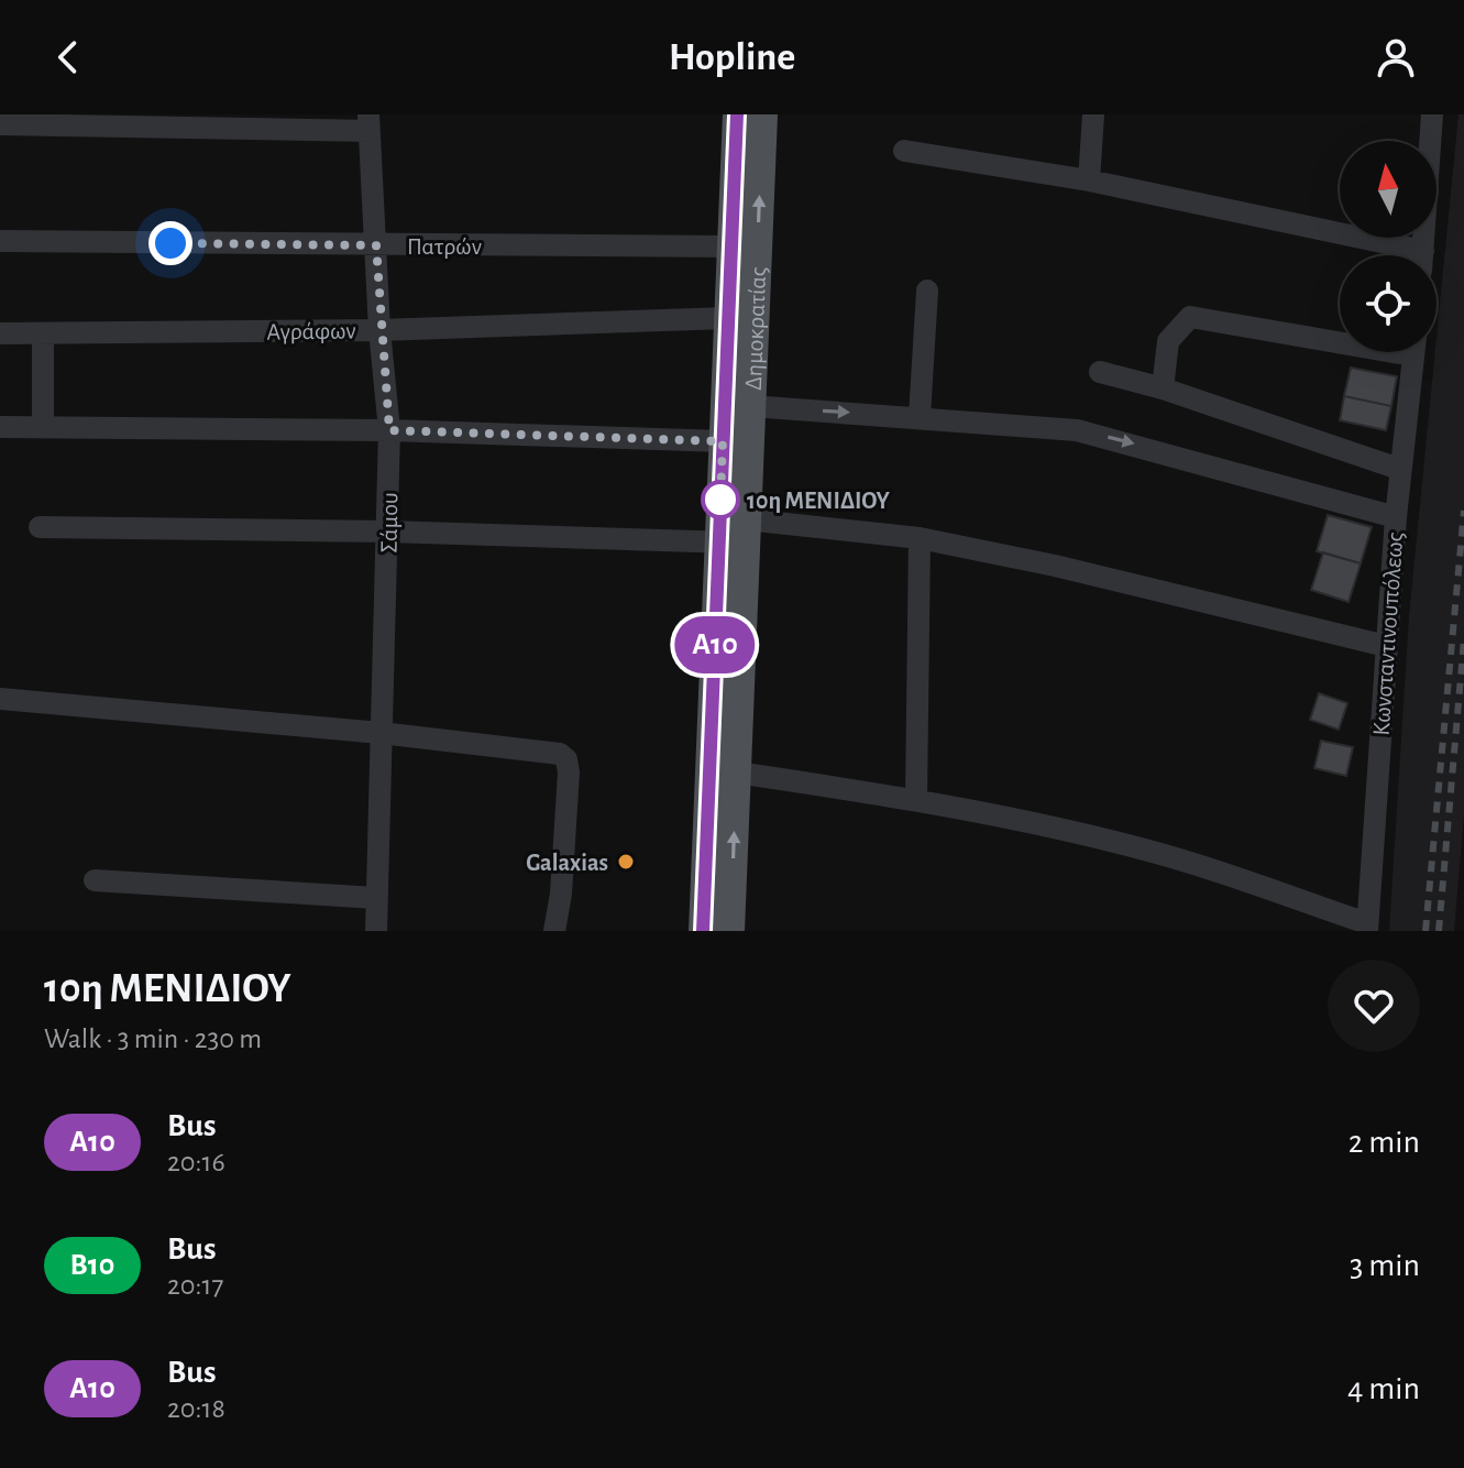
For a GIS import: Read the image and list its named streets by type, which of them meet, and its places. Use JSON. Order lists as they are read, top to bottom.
{
  "streets": {
    "main road": ["Δημοκρατίας"],
    "street": [
      "Πατρών",
      "Αγράφων",
      "Σάμου",
      "Κωνσταντινουπόλεως"
    ]
  },
  "crossings": [
    ["Πατρών", "Δημοκρατίας"],
    ["Πατρών", "Σάμου"],
    ["Δημοκρατίας", "Αγράφων"],
    ["Αγράφων", "Σάμου"]
  ],
  "places": ["10η ΜΕΝΙΔΙΟΥ", "Galaxias"],
  "lines": ["bus line Α10"],
  "north": "top",
  "page": {
    "header": "Hopline",
    "on_map": "Α10",
    "heading": ["10η ΜΕΝΙΔΙΟΥ", "Walk · 3 min · 230 m"],
    "list": [
      {
        "mark": "Α10",
        "name": "Bus",
        "note": "20:16",
        "value": "2 min"
      },
      {
        "mark": "Β10",
        "name": "Bus",
        "note": "20:17",
        "value": "3 min"
      },
      {
        "mark": "Α10",
        "name": "Bus",
        "note": "20:18",
        "value": "4 min"
      }
    ]
  }
}
